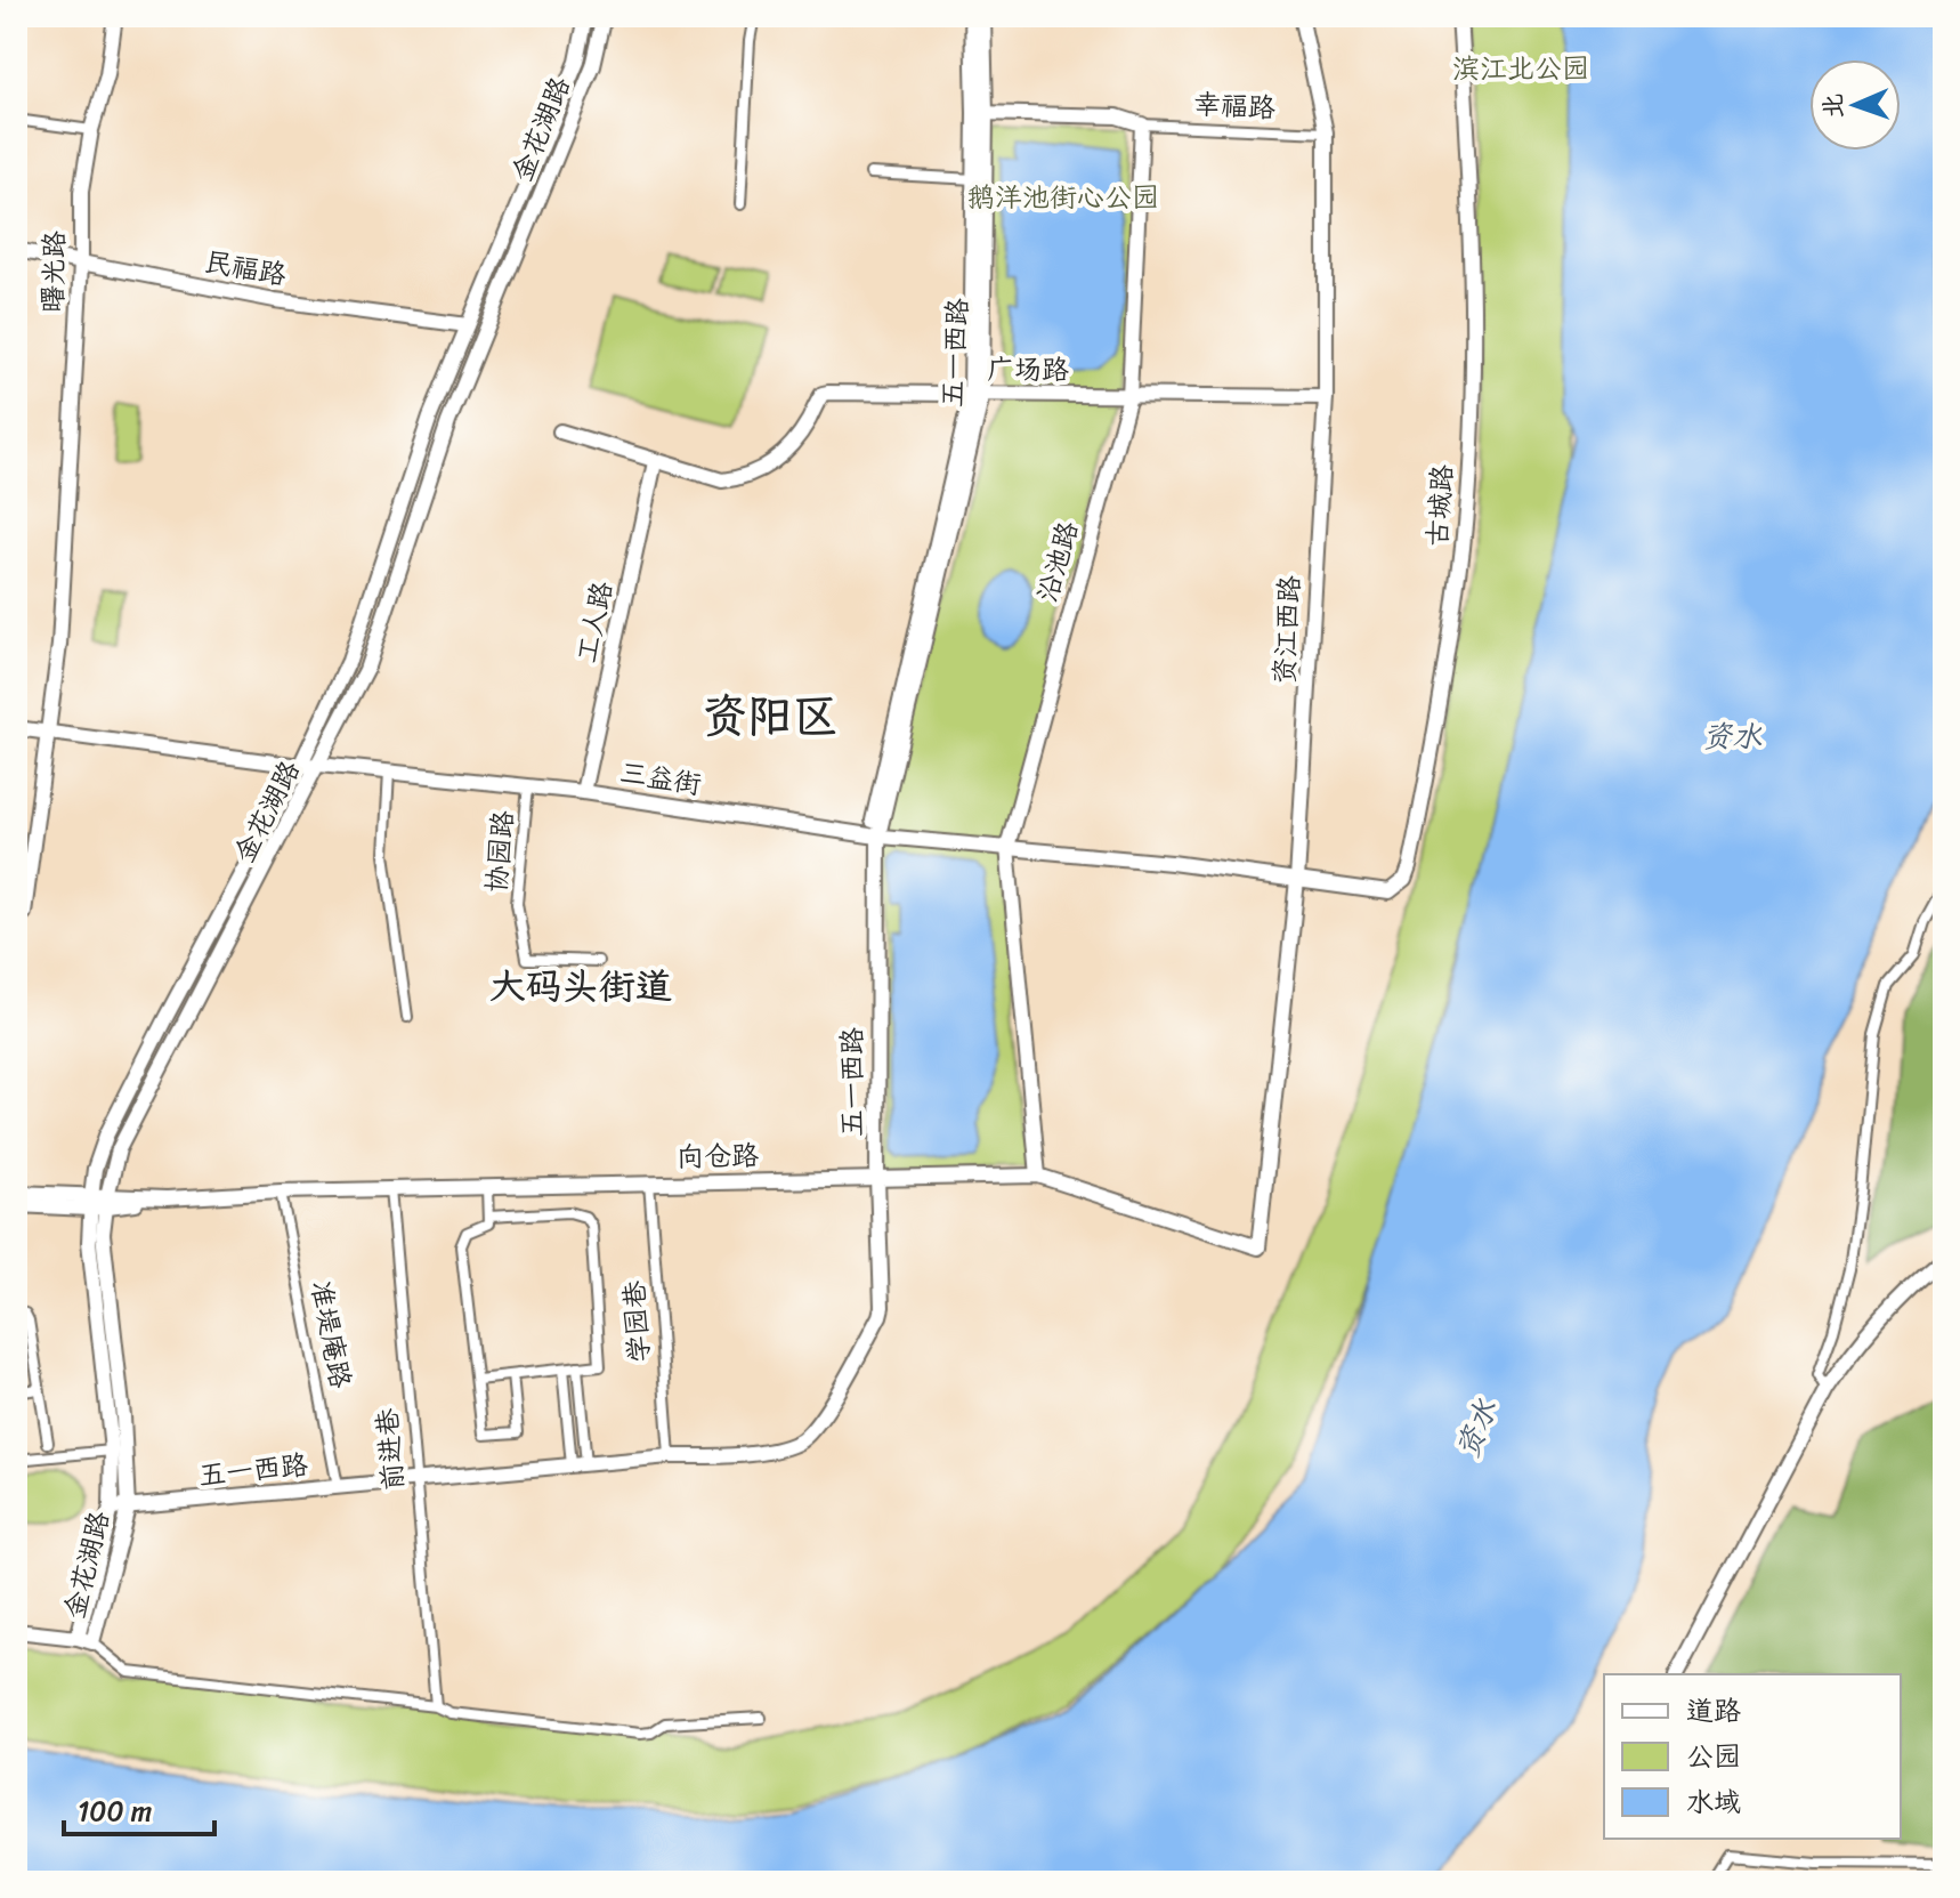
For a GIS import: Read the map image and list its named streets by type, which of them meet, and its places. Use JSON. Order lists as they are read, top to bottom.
{
  "streets": {
    "street": [
      "幸福路",
      "金花湖路",
      "民福路",
      "曙光路",
      "五一西路",
      "广场路",
      "古城路",
      "沿池路",
      "工人路",
      "资江西路",
      "三益街",
      "协园路",
      "向仓路",
      "学园巷",
      "准堤庵路",
      "前进巷"
    ]
  },
  "crossings": [
    ["幸福路", "沿池路"],
    ["幸福路", "资江西路"],
    ["金花湖路", "五一西路"],
    ["金花湖路", "三益街"],
    ["金花湖路", "向仓路"],
    ["民福路", "曙光路"],
    ["曙光路", "三益街"],
    ["五一西路", "广场路"],
    ["五一西路", "三益街"],
    ["五一西路", "向仓路"],
    ["五一西路", "学园巷"],
    ["五一西路", "准堤庵路"],
    ["五一西路", "前进巷"],
    ["广场路", "沿池路"],
    ["广场路", "工人路"],
    ["广场路", "资江西路"],
    ["古城路", "资江西路"],
    ["古城路", "三益街"],
    ["沿池路", "三益街"],
    ["沿池路", "向仓路"],
    ["工人路", "三益街"],
    ["资江西路", "三益街"],
    ["资江西路", "向仓路"],
    ["三益街", "协园路"],
    ["向仓路", "学园巷"],
    ["向仓路", "准堤庵路"],
    ["向仓路", "前进巷"]
  ],
  "districts": ["资阳区", "大码头街道"],
  "water": ["资水"],
  "parks": ["滨江北公园", "鹅洋池街心公园"],
  "legend": ["道路", "公园", "水域"],
  "scale_bar": "100 m",
  "north": "left"
}
